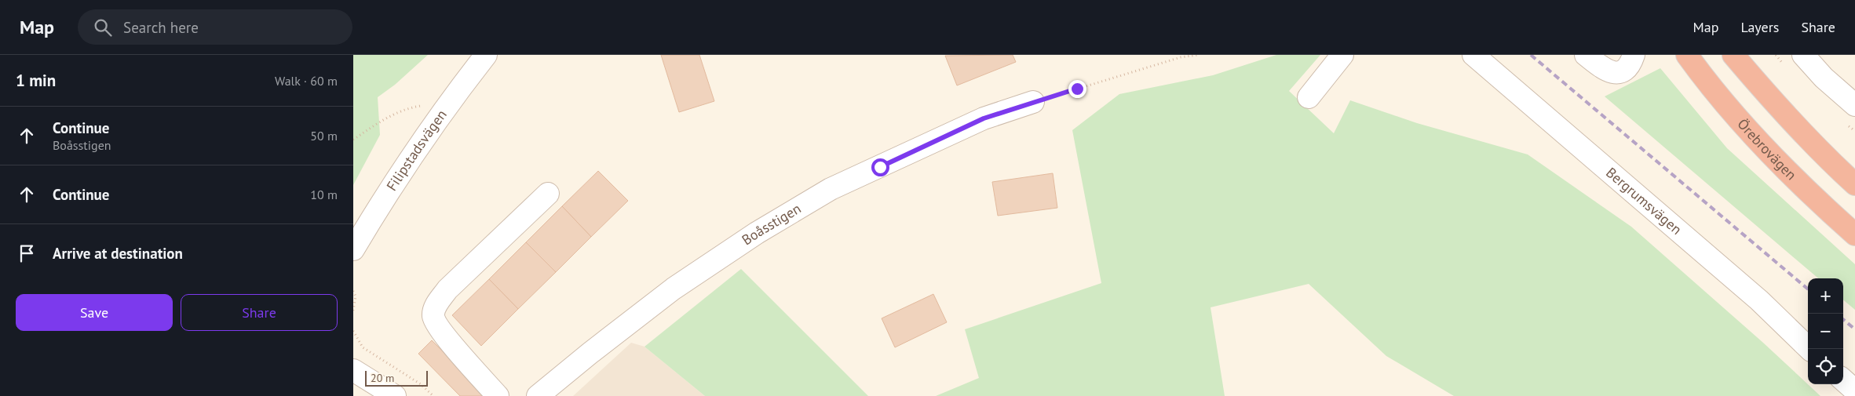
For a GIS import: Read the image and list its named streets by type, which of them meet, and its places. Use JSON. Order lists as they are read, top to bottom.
{
  "streets": {
    "highway": ["Örebrovägen"],
    "street": ["Filipstadsvägen", "Bergrumsvägen", "Boåsstigen"]
  },
  "scale_bar": "20 m",
  "page": {
    "header": "Map",
    "search": "Search here",
    "nav": ["Map", "Layers", "Share"],
    "heading": ["1 min", "Walk · 60 m"],
    "list": [
      ["Continue", "Boåsstigen", "50 m"],
      ["Continue", "10 m"],
      "Arrive at destination"
    ],
    "map_buttons": ["+", "−"],
    "buttons": ["Save", "Share"],
    "scale": "20 m"
  }
}
